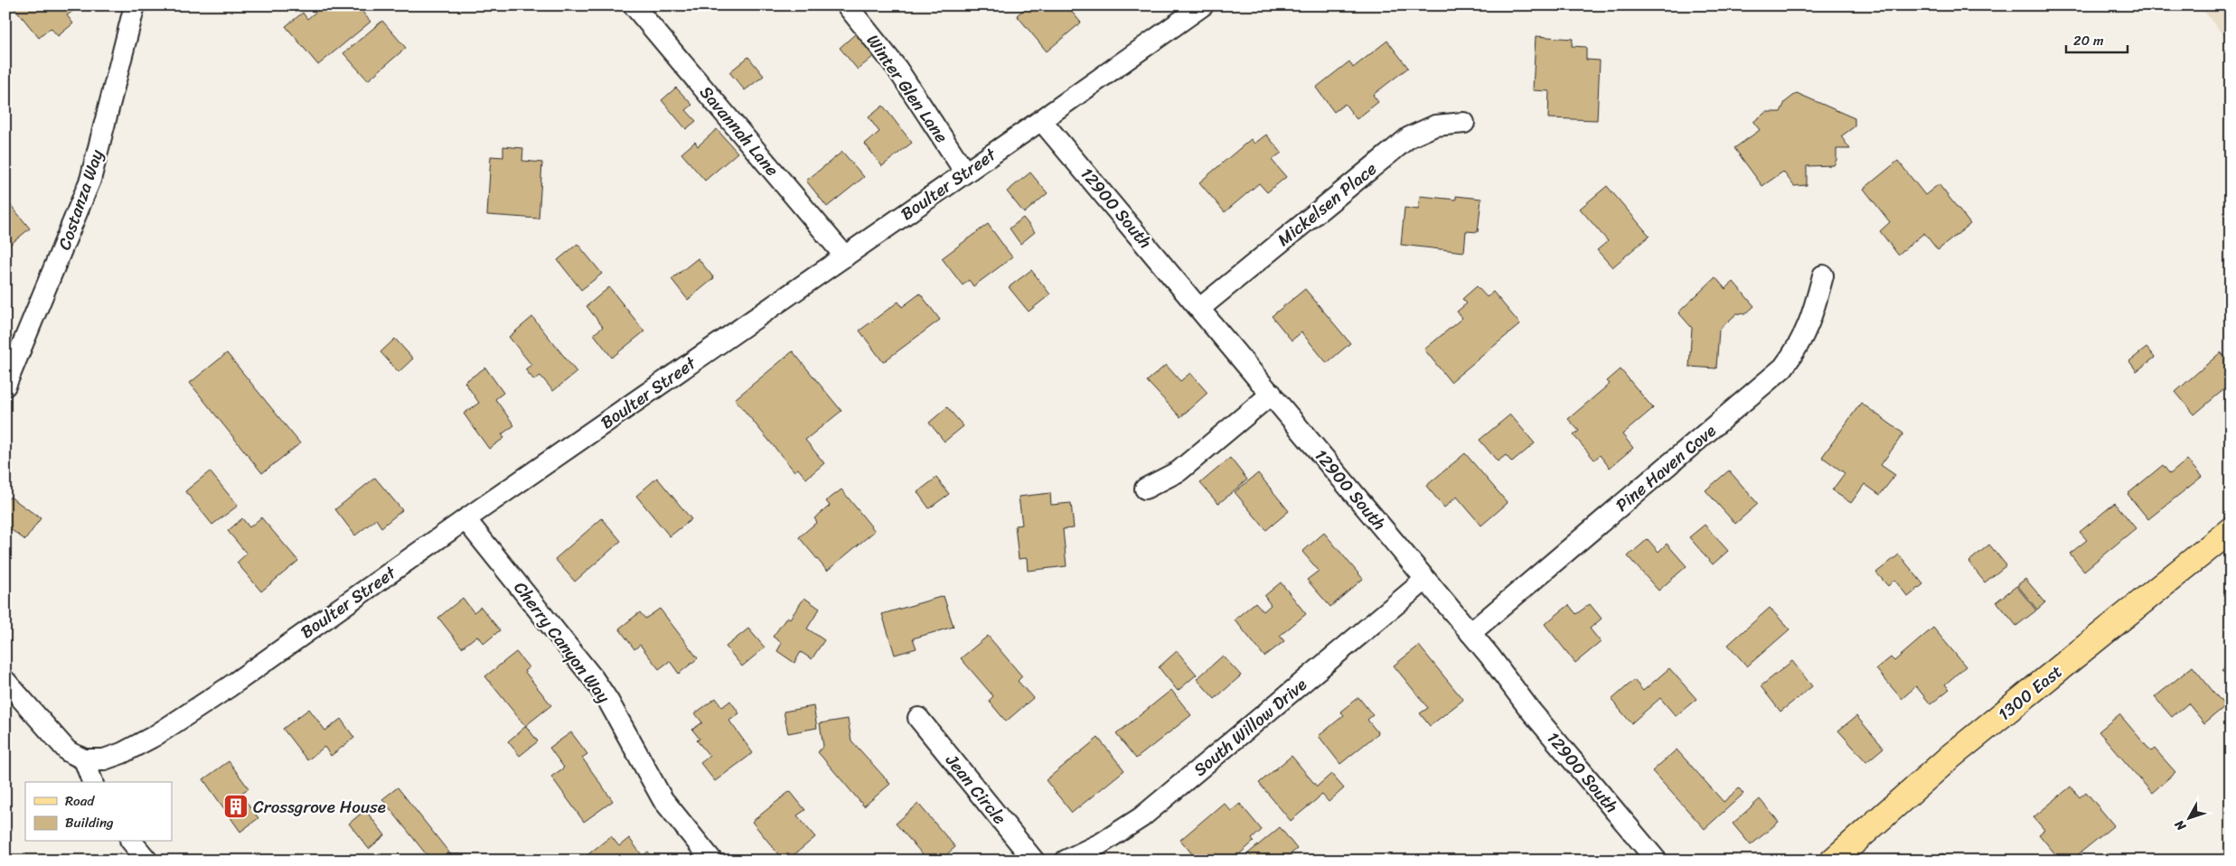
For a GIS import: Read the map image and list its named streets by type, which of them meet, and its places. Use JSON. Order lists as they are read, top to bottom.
{
  "streets": {
    "main road": ["1300 East"],
    "street": [
      "Winter Glen Lane",
      "Savannah Lane",
      "Boulter Street",
      "Costanza Way",
      "Mickelsen Place",
      "12900 South",
      "Pine Haven Cove",
      "Cherry Canyon Way",
      "South Willow Drive",
      "Jean Circle"
    ]
  },
  "crossings": [
    ["Winter Glen Lane", "Boulter Street"],
    ["Savannah Lane", "Boulter Street"],
    ["Boulter Street", "12900 South"],
    ["Boulter Street", "Cherry Canyon Way"],
    ["Mickelsen Place", "12900 South"],
    ["12900 South", "Pine Haven Cove"],
    ["12900 South", "South Willow Drive"]
  ],
  "places": {
    "building": ["Crossgrove House"]
  },
  "legend": ["Road", "Building"],
  "scale_bar": "20 m",
  "north": "bottom left"
}
